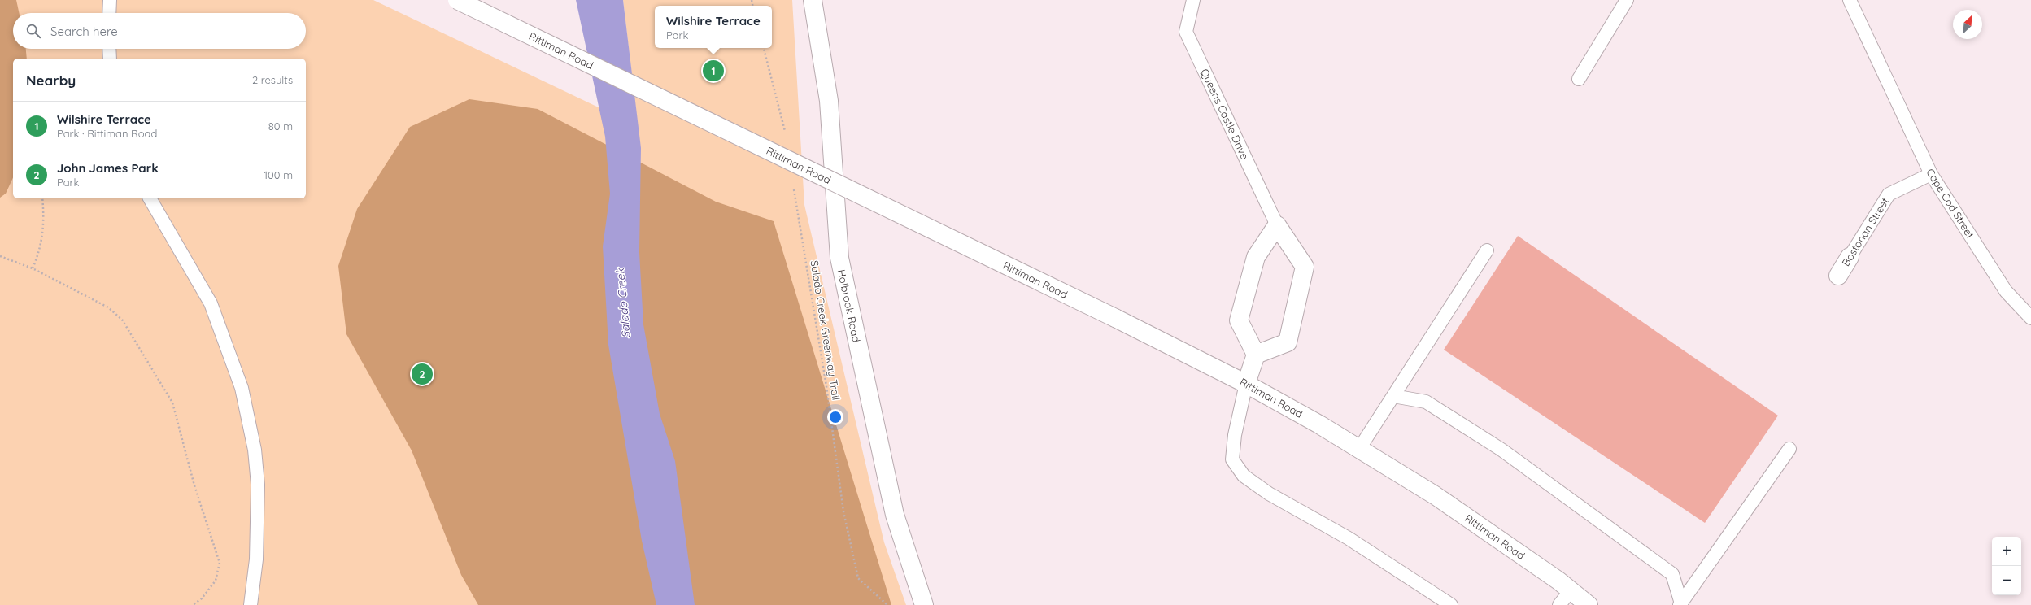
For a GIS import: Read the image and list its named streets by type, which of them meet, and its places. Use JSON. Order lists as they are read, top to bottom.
{
  "streets": {
    "main road": [
      "Rittiman Road",
      "Queens Castle Drive",
      "Bostonan Street",
      "Holbrook Road"
    ],
    "lane": ["Cape Cod Street"],
    "path": ["Salado Creek Greenway Trail"]
  },
  "crossings": [
    ["Cape Cod Street", "Bostonan Street"]
  ],
  "water": ["Salado Creek"],
  "north": "top right",
  "page": {
    "popup": ["Wilshire Terrace", "Park"],
    "search": "Search here",
    "pins": ["1", "2"],
    "heading": ["Nearby", "2 results"],
    "list": [
      {
        "mark": "1",
        "name": "Wilshire Terrace",
        "note": "Park · Rittiman Road",
        "value": "80 m"
      },
      {
        "mark": "2",
        "name": "John James Park",
        "note": "Park",
        "value": "100 m"
      }
    ],
    "map_buttons": ["+", "−"]
  }
}
